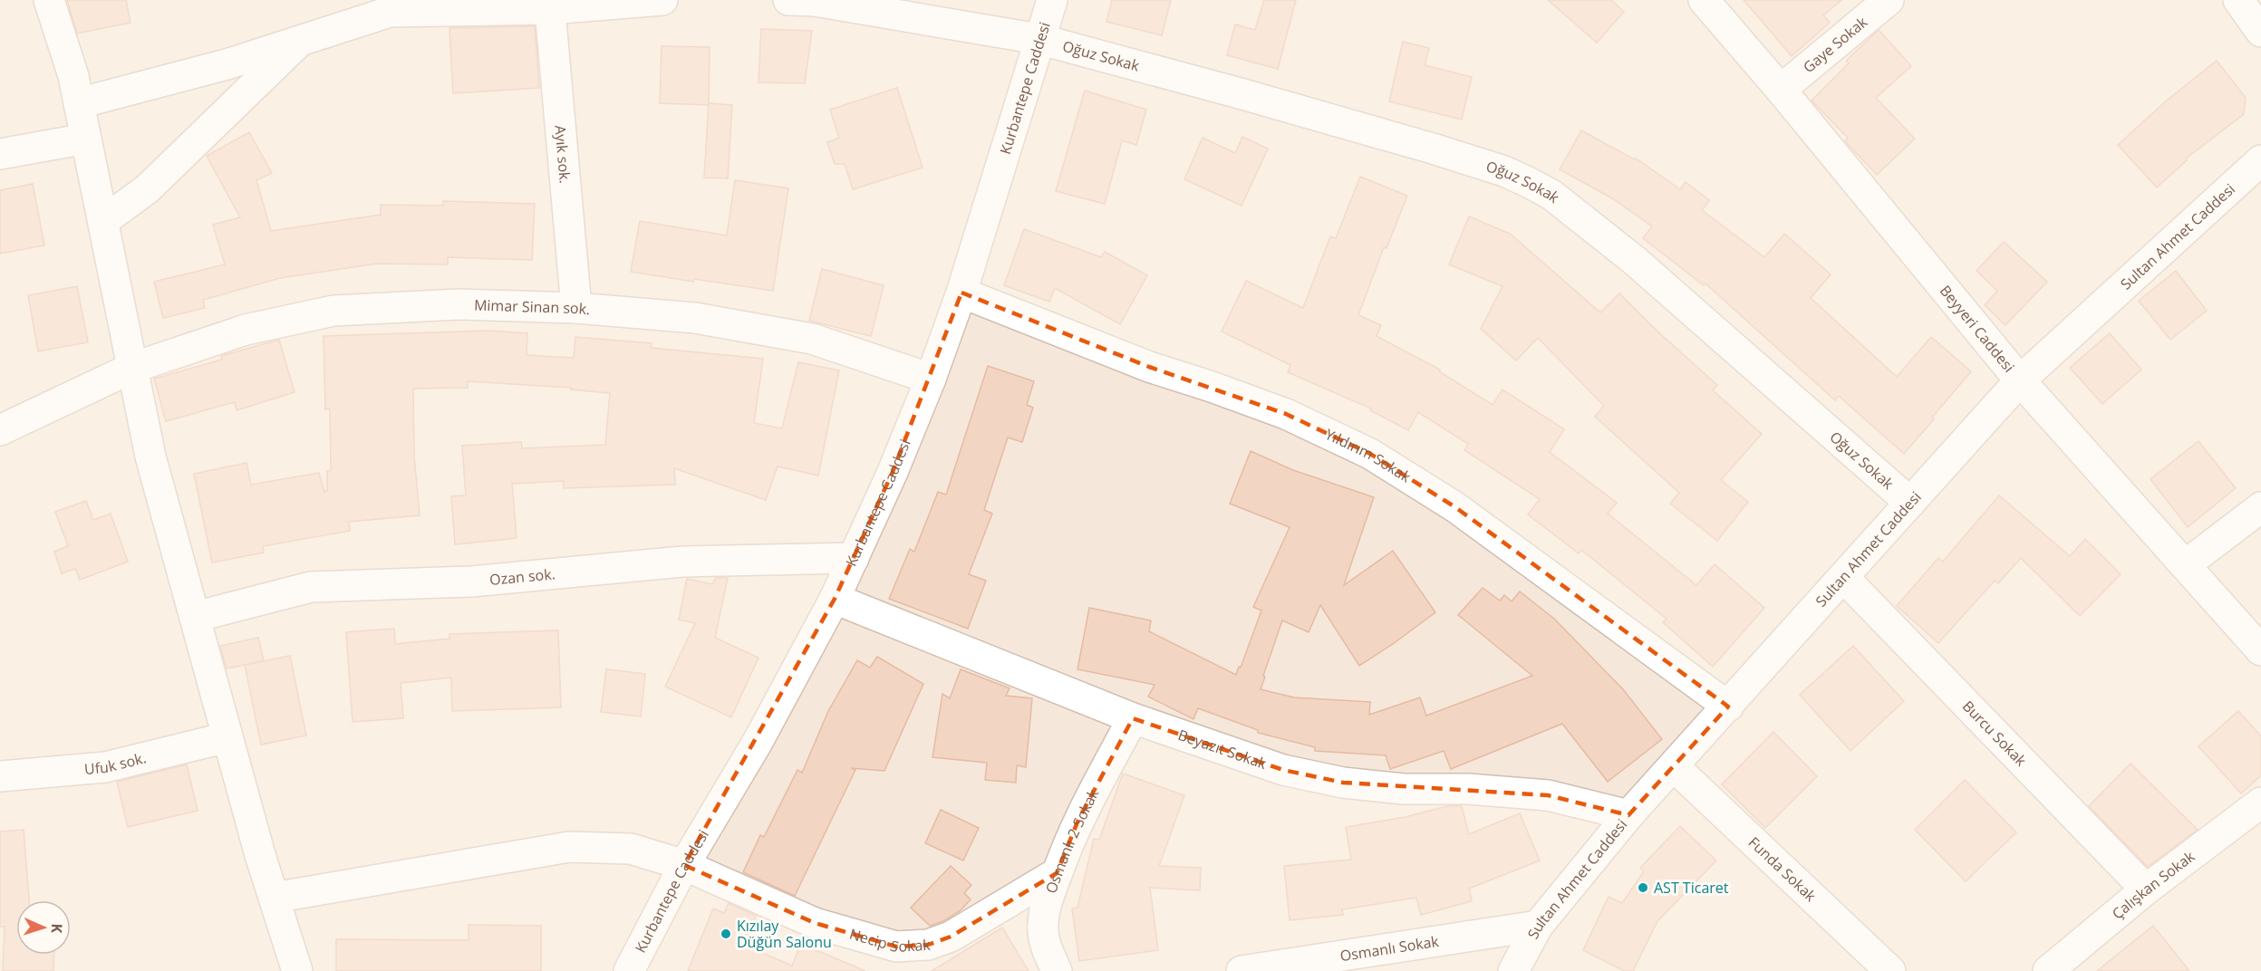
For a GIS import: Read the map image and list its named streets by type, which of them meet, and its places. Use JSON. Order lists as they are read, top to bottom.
{
  "streets": {
    "street": [
      "Gaye Sokak",
      "Oğuz Sokak",
      "Kurbantepe Caddesi",
      "Ayık sok.",
      "Sultan Ahmet Caddesi",
      "Mimar Sinan sok.",
      "Beyyeri Caddesi",
      "Yıldırım Sokak",
      "Ozan sok.",
      "Burcu Sokak",
      "Beyazıt Sokak",
      "Ufuk sok.",
      "Osmanlı 2 Sokak",
      "Funda Sokak",
      "Çalışkan Sokak",
      "Necip Sokak",
      "Osmanlı Sokak"
    ]
  },
  "crossings": [
    ["Gaye Sokak", "Beyyeri Caddesi"],
    ["Oğuz Sokak", "Kurbantepe Caddesi"],
    ["Oğuz Sokak", "Sultan Ahmet Caddesi"],
    ["Kurbantepe Caddesi", "Mimar Sinan sok."],
    ["Kurbantepe Caddesi", "Yıldırım Sokak"],
    ["Kurbantepe Caddesi", "Ozan sok."],
    ["Kurbantepe Caddesi", "Beyazıt Sokak"],
    ["Kurbantepe Caddesi", "Necip Sokak"],
    ["Ayık sok.", "Mimar Sinan sok."],
    ["Sultan Ahmet Caddesi", "Beyyeri Caddesi"],
    ["Sultan Ahmet Caddesi", "Yıldırım Sokak"],
    ["Sultan Ahmet Caddesi", "Burcu Sokak"],
    ["Sultan Ahmet Caddesi", "Beyazıt Sokak"],
    ["Sultan Ahmet Caddesi", "Funda Sokak"],
    ["Sultan Ahmet Caddesi", "Osmanlı Sokak"],
    ["Burcu Sokak", "Çalışkan Sokak"],
    ["Beyazıt Sokak", "Osmanlı 2 Sokak"],
    ["Osmanlı 2 Sokak", "Necip Sokak"]
  ],
  "places": ["AST Ticaret", "Kızılay Düğün Salonu"],
  "north": "right"
}
